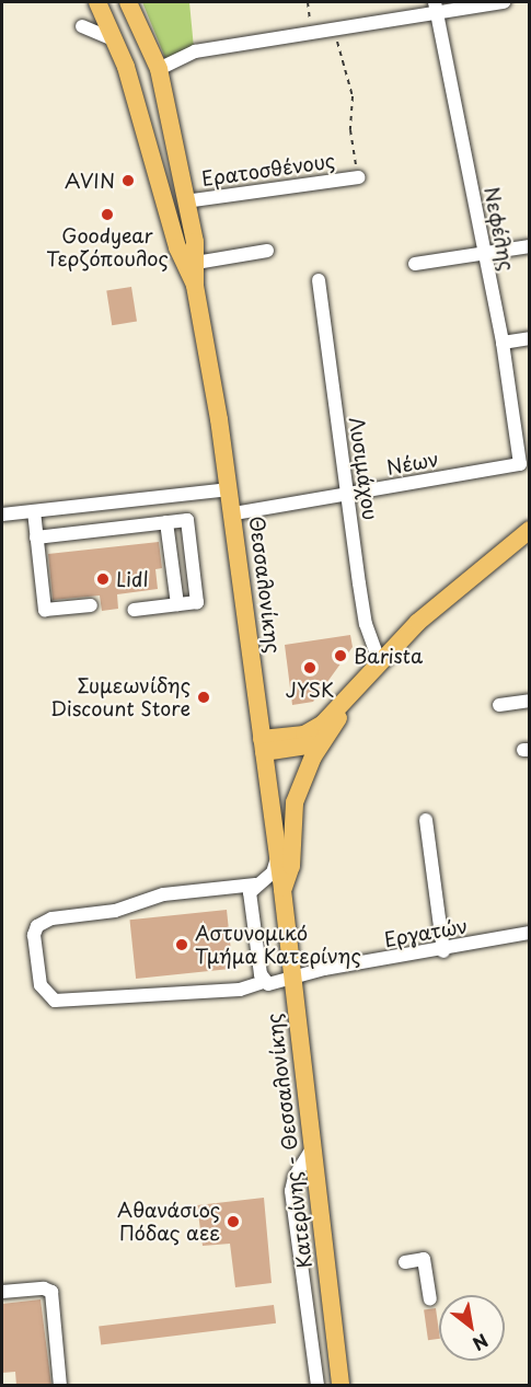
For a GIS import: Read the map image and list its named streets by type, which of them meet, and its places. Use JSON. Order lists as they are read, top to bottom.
{
  "streets": {
    "main road": ["Θεσσαλονίκης", "Κατερίνης - Θεσσαλονίκης"],
    "street": [
      "Ερατοσθένους",
      "Νεφέλης",
      "Νέων",
      "Λυσιμάχου",
      "Εργατών"
    ]
  },
  "crossings": [
    ["Ερατοσθένους", "Θεσσαλονίκης"],
    ["Νεφέλης", "Νέων"],
    ["Νέων", "Λυσιμάχου"],
    ["Νέων", "Θεσσαλονίκης"],
    ["Θεσσαλονίκης", "Κατερίνης - Θεσσαλονίκης"],
    ["Εργατών", "Κατερίνης - Θεσσαλονίκης"]
  ],
  "places": [
    "AVIN",
    "Goodyear Τερζόπουλος",
    "Lidl",
    "Barista",
    "JYSK",
    "Συμεωνίδης Discount Store",
    "Αστυνομικό Τμήμα Κατερίνης",
    "Αθανάσιος Πόδας αεε"
  ],
  "north": "bottom right"
}
